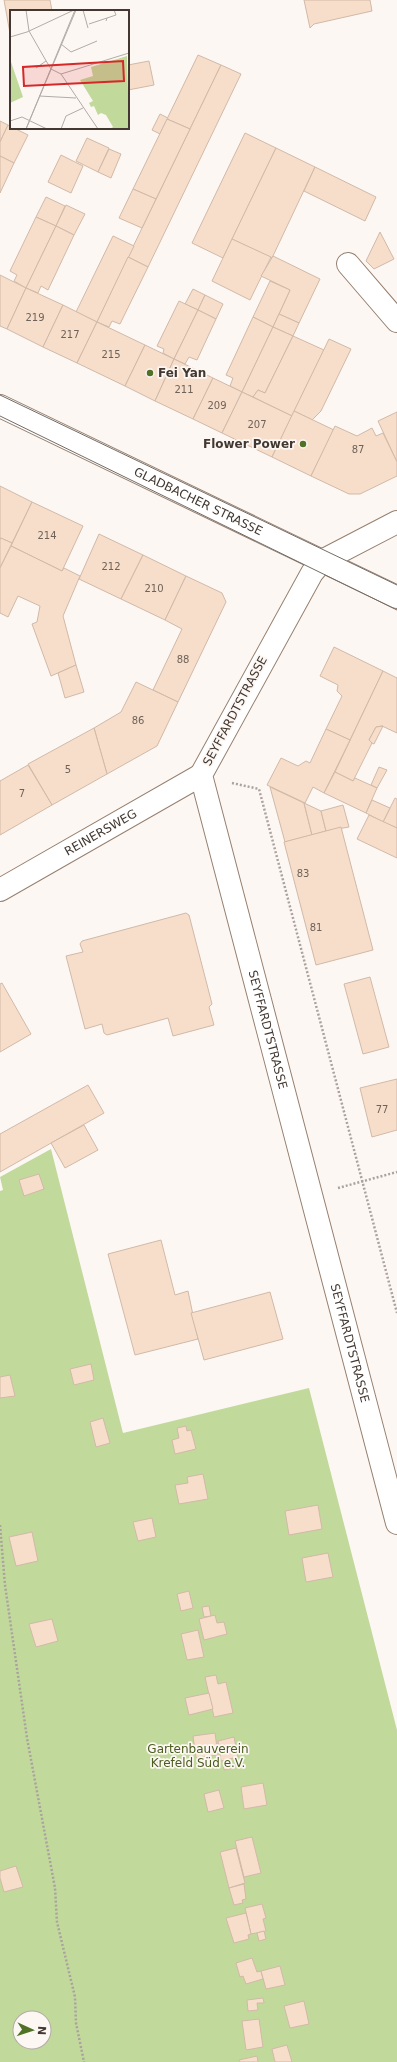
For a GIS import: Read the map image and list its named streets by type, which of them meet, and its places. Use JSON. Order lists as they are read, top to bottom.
{
  "streets": {
    "street": ["GLADBACHER STRASSE", "SEYFFARDTSTRASSE", "REINERSWEG"]
  },
  "crossings": [
    ["GLADBACHER STRASSE", "SEYFFARDTSTRASSE"],
    ["SEYFFARDTSTRASSE", "REINERSWEG"]
  ],
  "parks": ["Gartenbauverein Krefeld Süd e.V."],
  "places": ["Fei Yan", "Flower Power"],
  "house_numbers": [
    "219",
    "217",
    "215",
    "211",
    "209",
    "207",
    "87",
    "214",
    "212",
    "210",
    "88",
    "86",
    "5",
    "7",
    "83",
    "81",
    "77"
  ],
  "north": "right"
}
